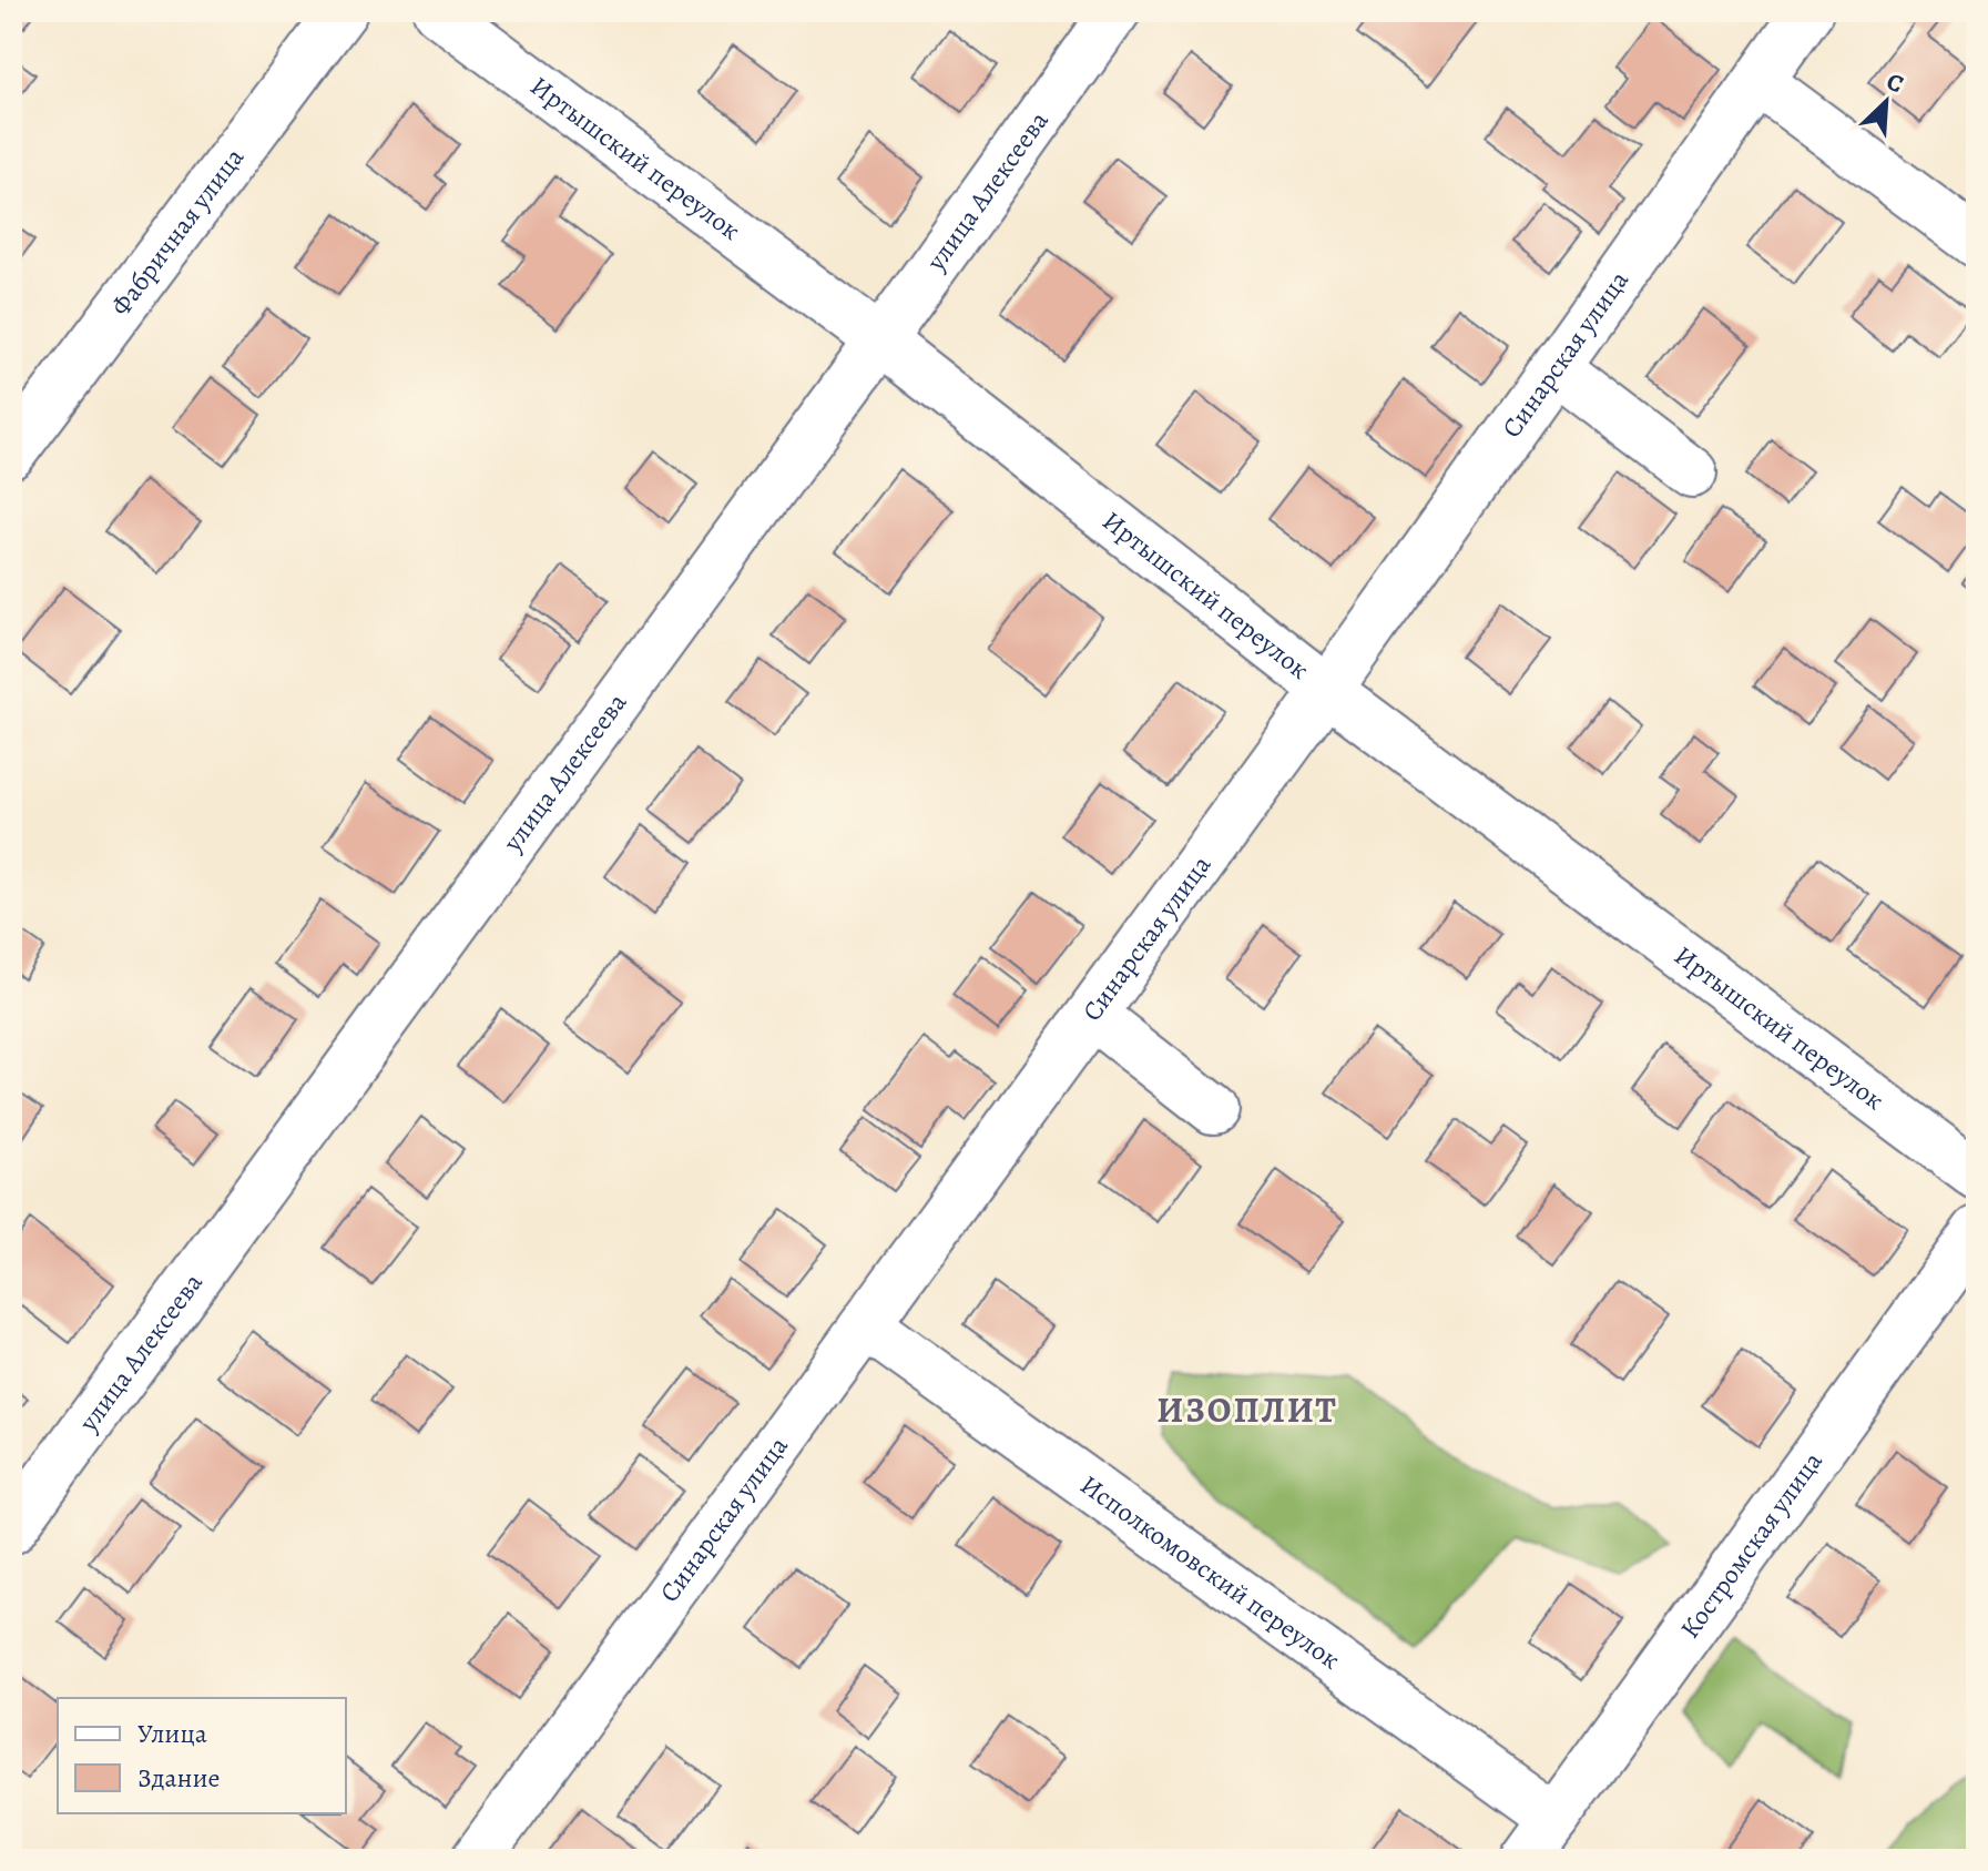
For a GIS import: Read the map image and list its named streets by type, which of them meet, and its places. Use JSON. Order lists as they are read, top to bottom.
{
  "streets": {
    "street": [
      "Иртышский переулок",
      "улица Алексеева",
      "Фабричная улица",
      "Синарская улица",
      "Костромская улица",
      "Исполкомовский переулок"
    ]
  },
  "crossings": [
    ["Иртышский переулок", "улица Алексеева"],
    ["Иртышский переулок", "Синарская улица"],
    ["Синарская улица", "Исполкомовский переулок"],
    ["Костромская улица", "Исполкомовский переулок"]
  ],
  "districts": ["ИЗОПЛИТ"],
  "legend": ["Улица", "Здание"],
  "north": "top right"
}
